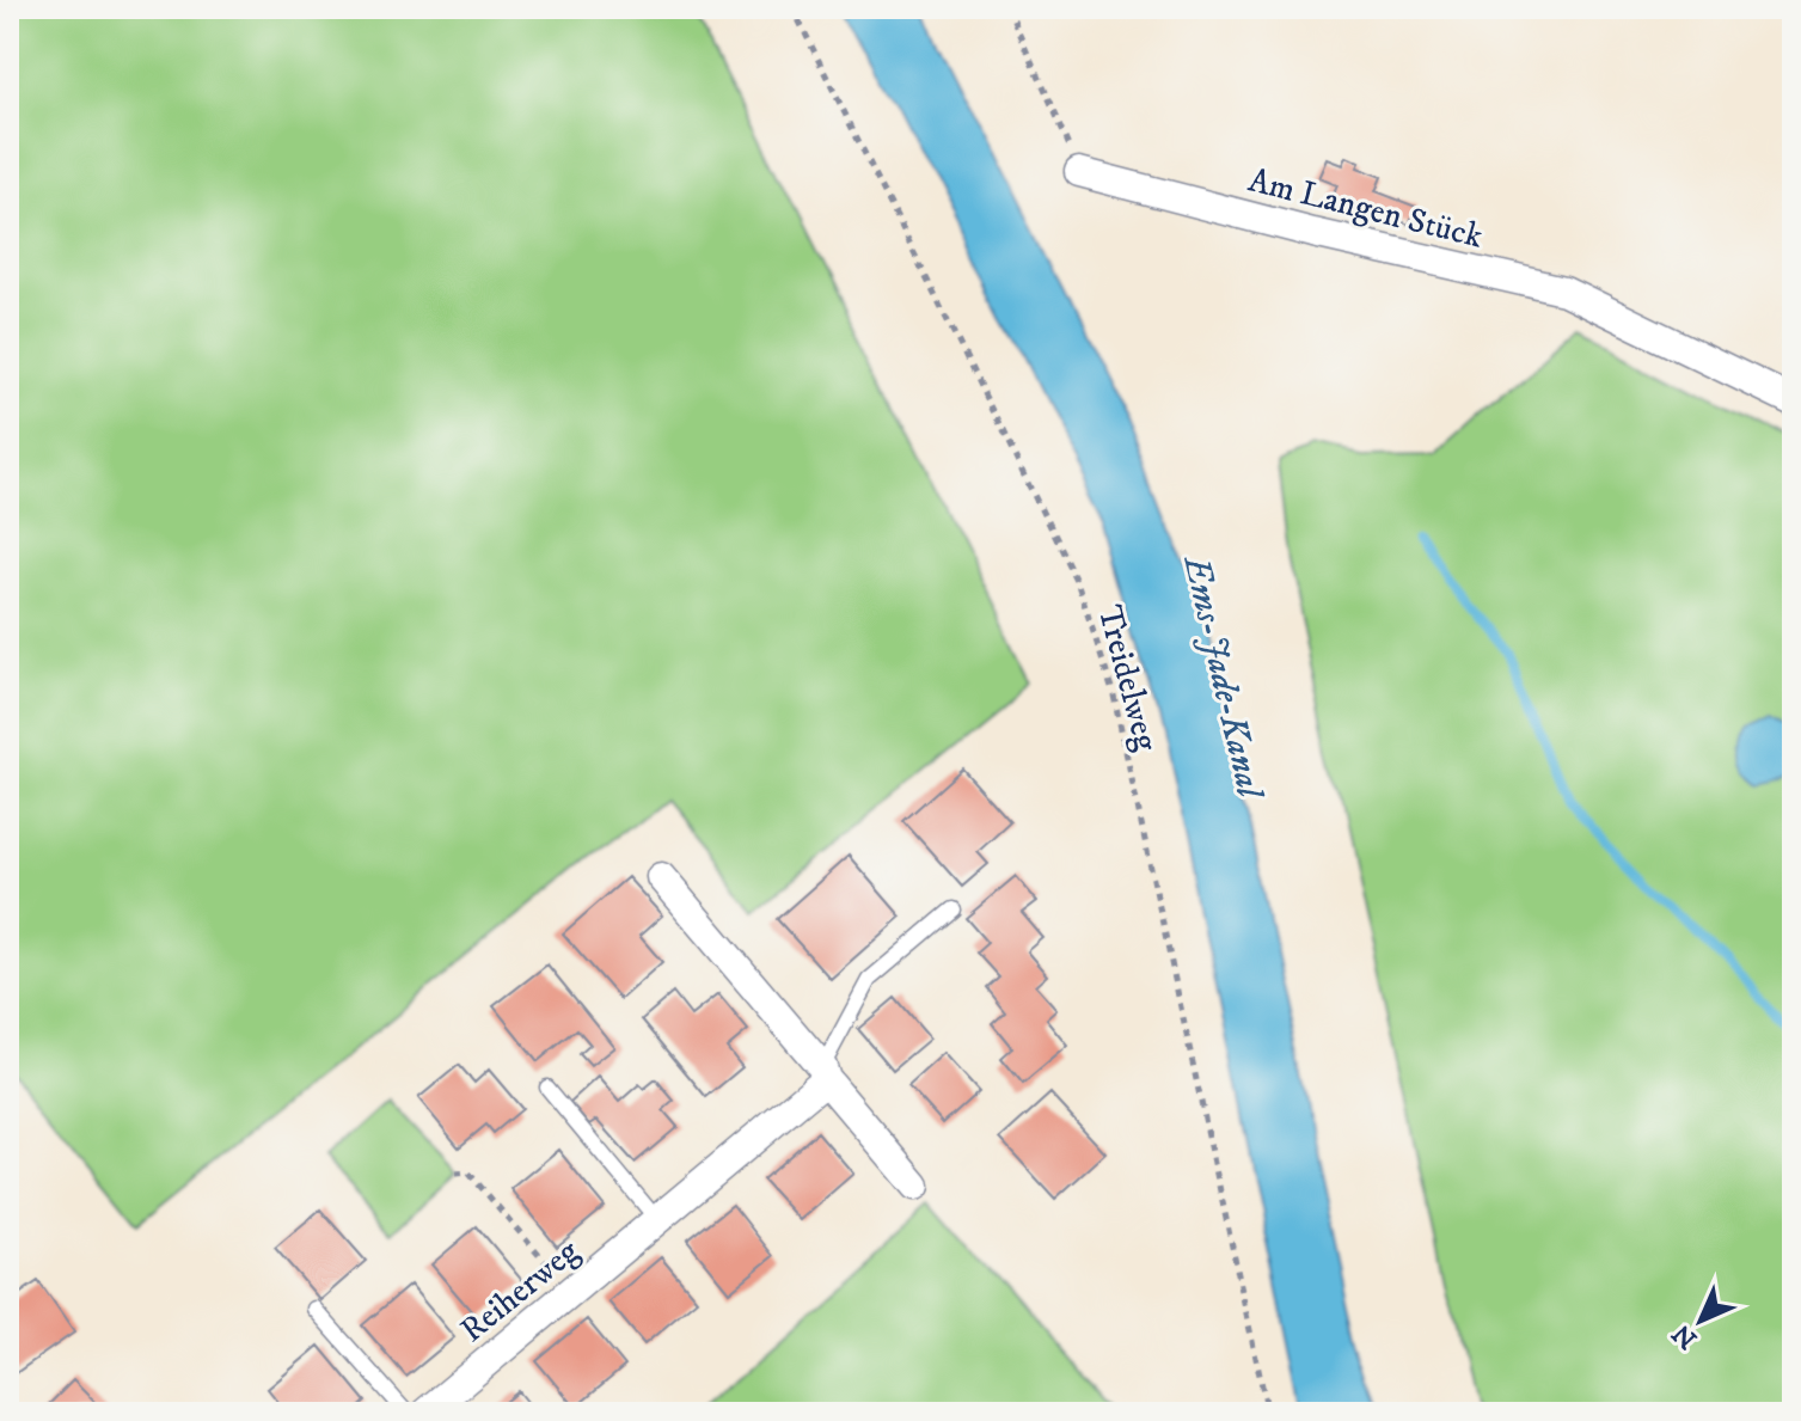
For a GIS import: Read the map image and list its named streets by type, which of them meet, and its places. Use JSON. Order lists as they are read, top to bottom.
{
  "streets": {
    "street": ["Am Langen Stück", "Reiherweg"],
    "path": ["Treidelweg"]
  },
  "water": ["Ems-Jade-Kanal"],
  "north": "bottom left"
}
